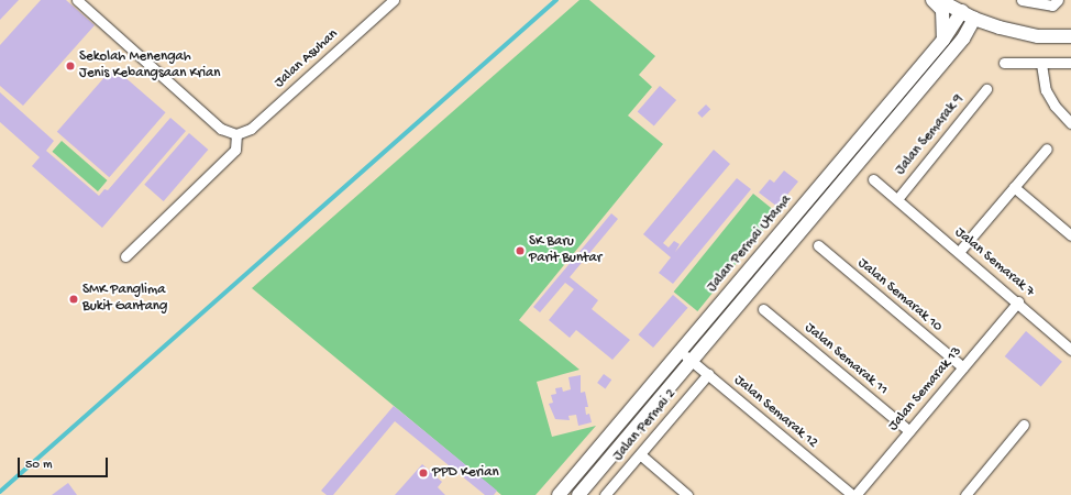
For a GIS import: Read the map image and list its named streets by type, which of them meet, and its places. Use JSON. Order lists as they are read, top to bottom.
{
  "streets": {
    "street": [
      "Jalan Asuhan",
      "Jalan Semarak 9",
      "Jalan Permai Utama",
      "Jalan Semarak 7",
      "Jalan Semarak 10",
      "Jalan Semarak 11",
      "Jalan Semarak 13",
      "Jalan Semarak 12",
      "Jalan Permai 2"
    ]
  },
  "crossings": [
    ["Jalan Semarak 9", "Jalan Semarak 7"],
    ["Jalan Permai Utama", "Jalan Semarak 12"],
    ["Jalan Semarak 7", "Jalan Semarak 13"],
    ["Jalan Semarak 10", "Jalan Semarak 13"],
    ["Jalan Semarak 11", "Jalan Semarak 13"],
    ["Jalan Semarak 12", "Jalan Permai 2"]
  ],
  "places": [
    "Sekolah Menengah Jenis Kebangsaan Krian",
    "SK Baru Parit Buntar",
    "SMK Panglima Bukit Gantang",
    "PPD Kerian"
  ],
  "scale_bar": "50 m"
}
